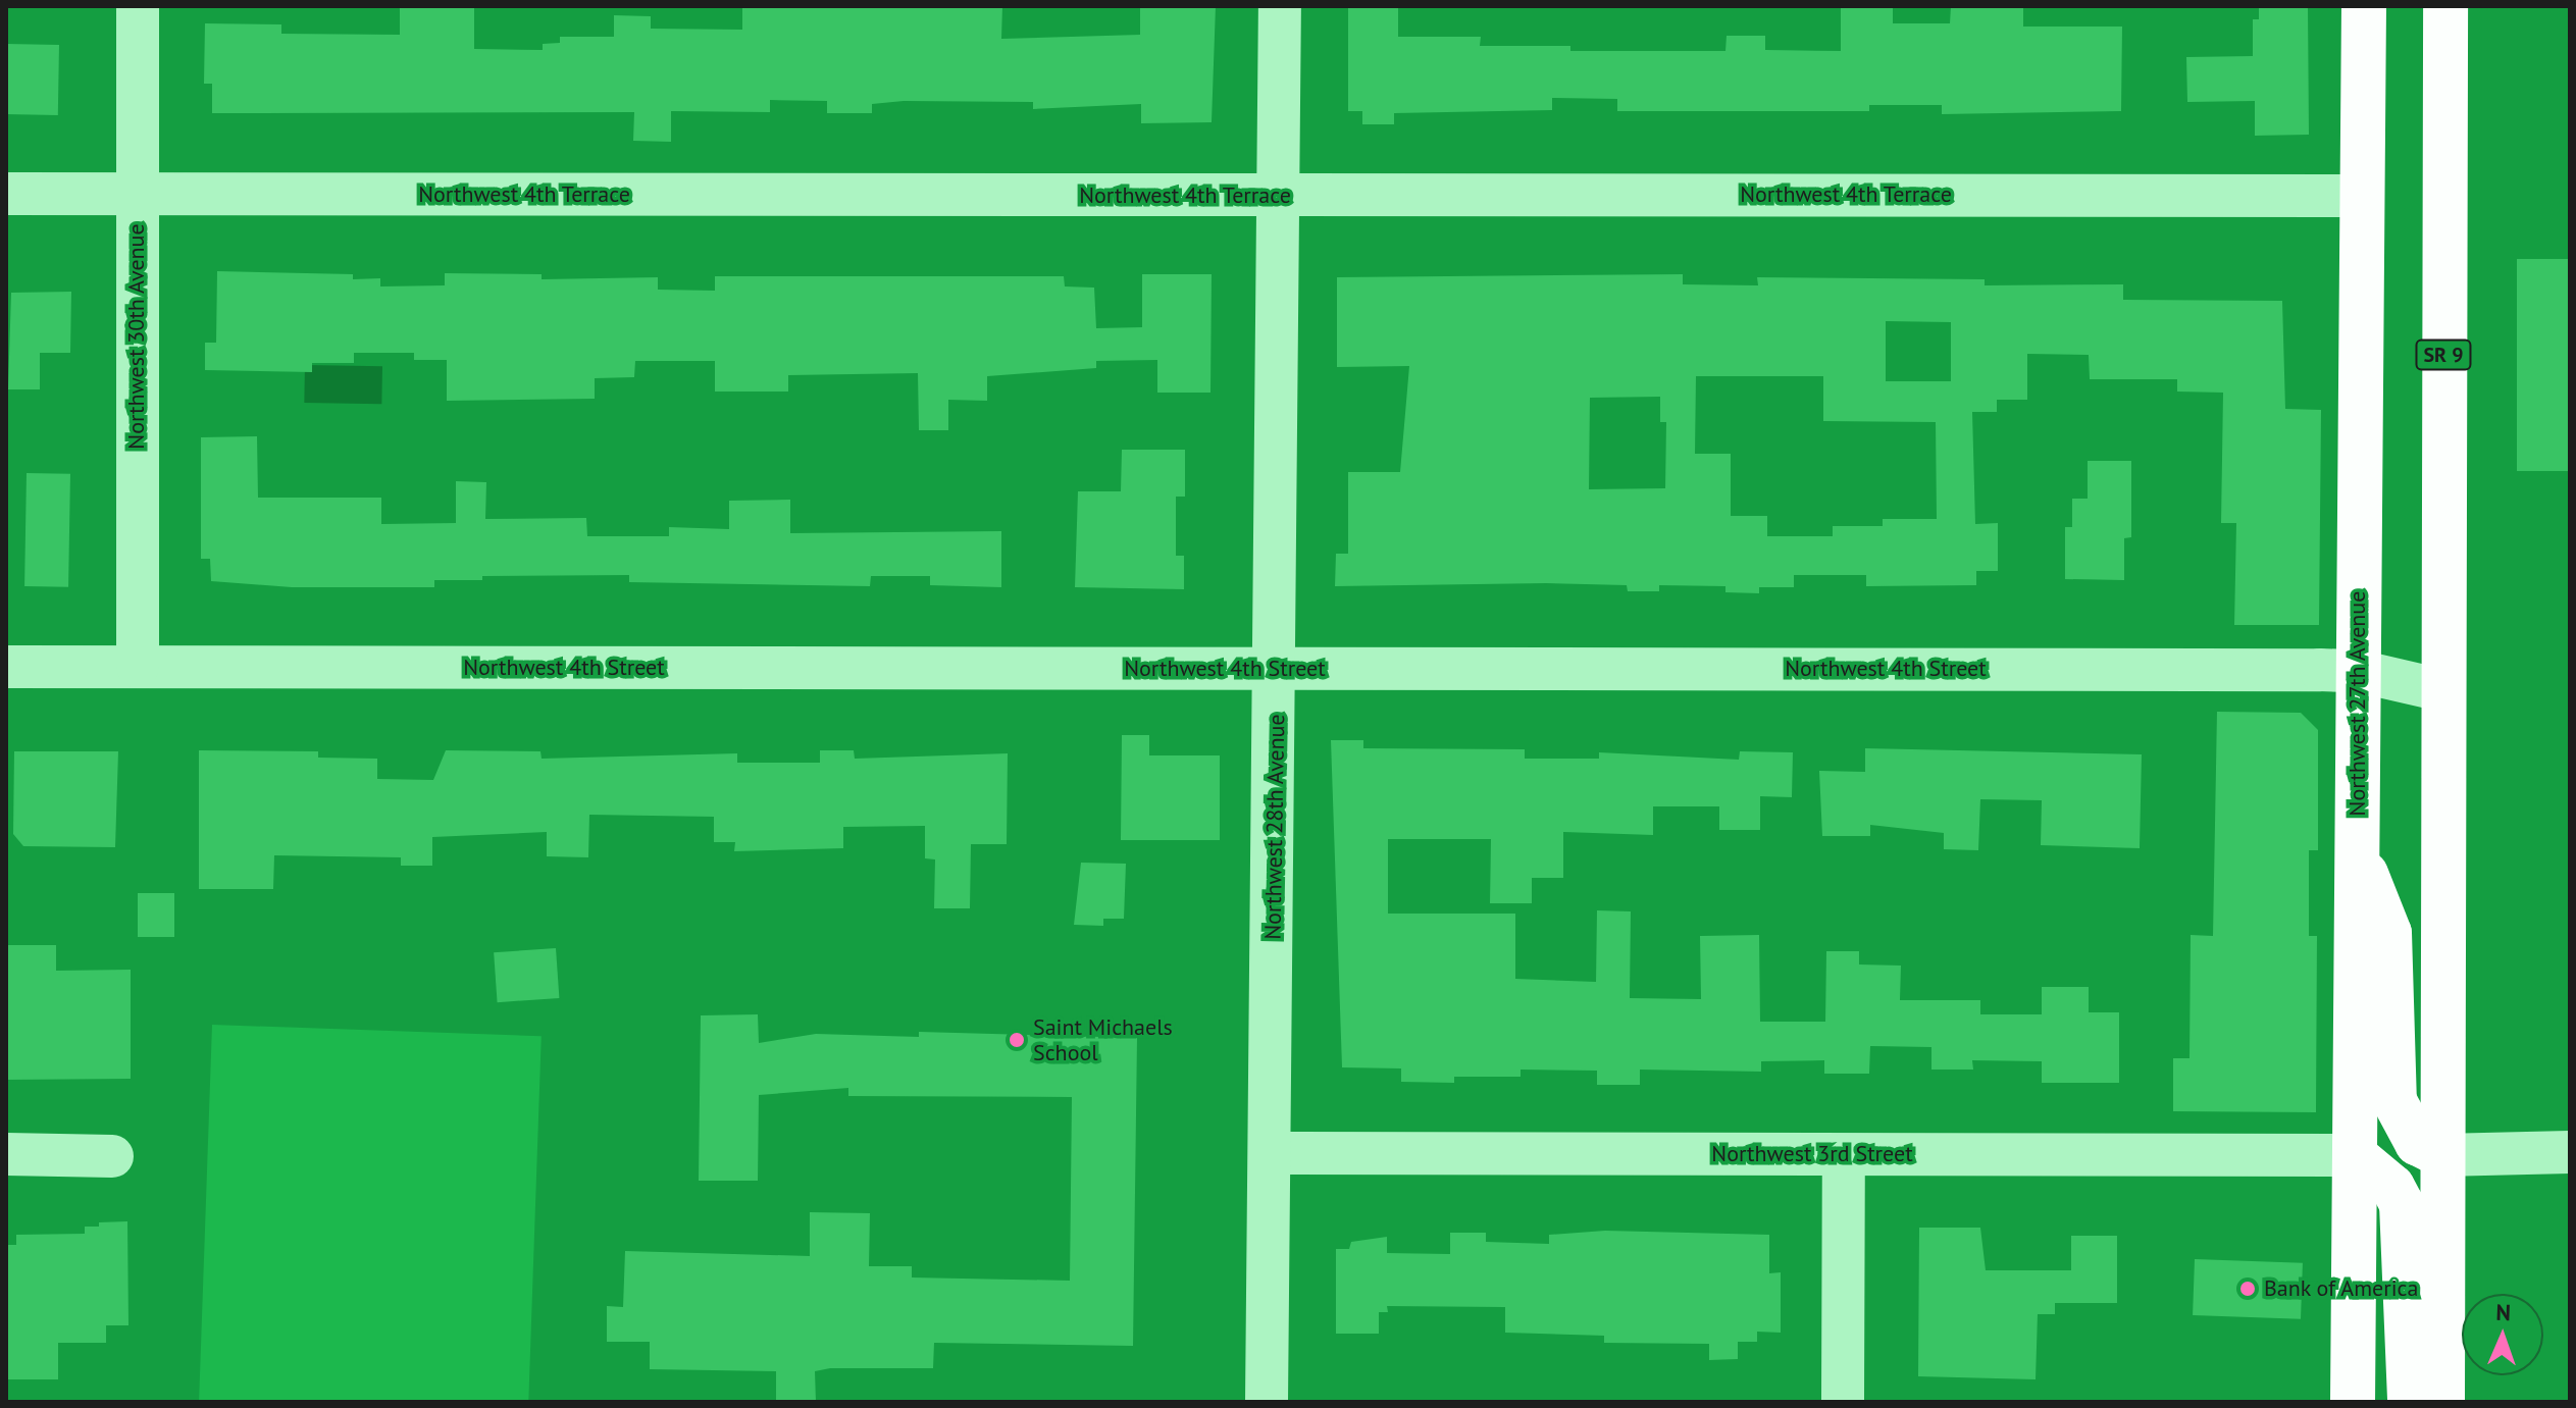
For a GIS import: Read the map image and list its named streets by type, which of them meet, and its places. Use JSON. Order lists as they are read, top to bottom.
{
  "streets": {
    "highway": ["SR 9", "Northwest 27th Avenue"],
    "street": [
      "Northwest 4th Terrace",
      "Northwest 30th Avenue",
      "Northwest 4th Street",
      "Northwest 28th Avenue",
      "Northwest 3rd Street"
    ]
  },
  "crossings": [
    ["Northwest 4th Terrace", "Northwest 30th Avenue"],
    ["Northwest 4th Terrace", "Northwest 27th Avenue"],
    ["Northwest 4th Terrace", "Northwest 28th Avenue"],
    ["Northwest 30th Avenue", "Northwest 4th Street"],
    ["SR 9", "Northwest 4th Street"],
    ["Northwest 4th Street", "Northwest 27th Avenue"],
    ["Northwest 4th Street", "Northwest 28th Avenue"],
    ["Northwest 27th Avenue", "Northwest 3rd Street"],
    ["Northwest 28th Avenue", "Northwest 3rd Street"]
  ],
  "places": ["Saint Michaels School", "Bank of America"],
  "north": "top"
}
